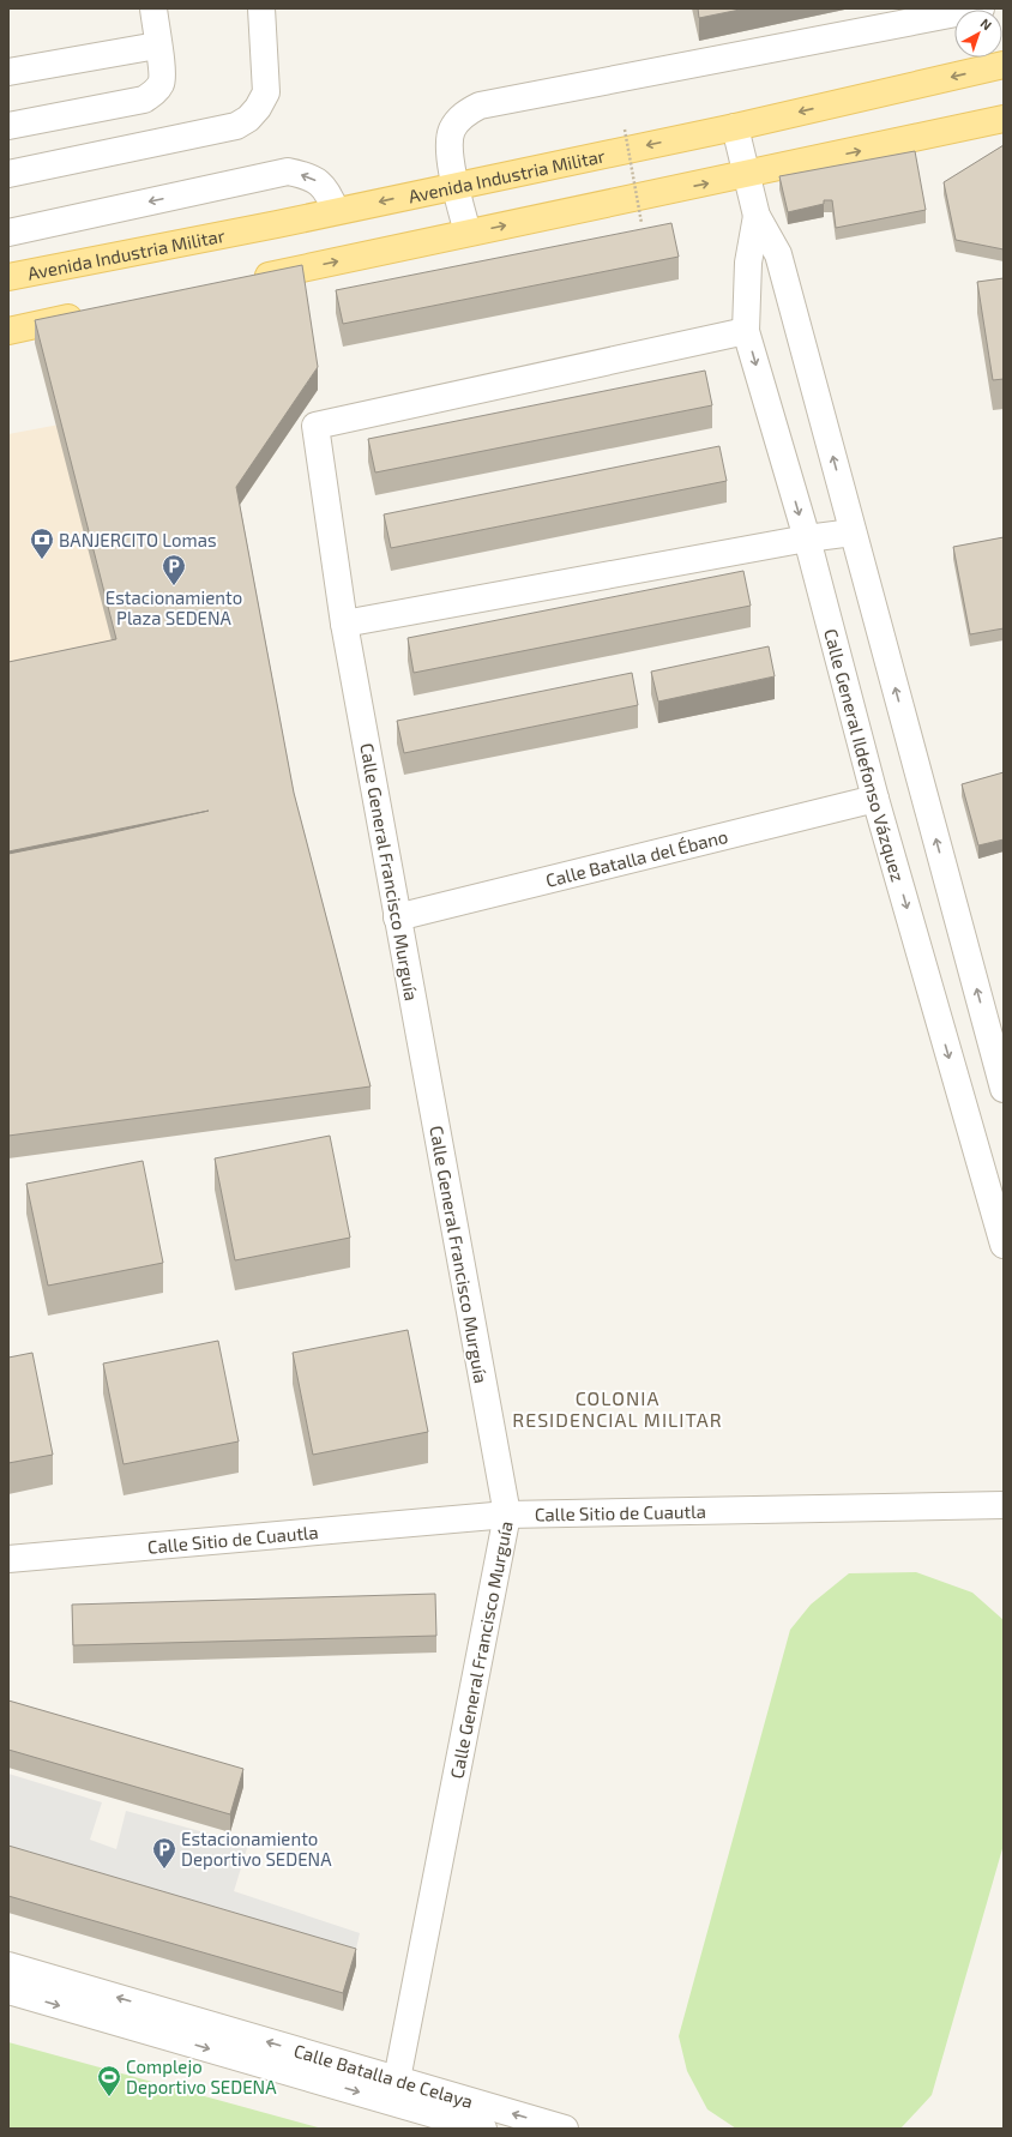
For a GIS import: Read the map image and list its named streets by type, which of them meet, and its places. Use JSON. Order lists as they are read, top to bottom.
{
  "streets": {
    "main road": ["Avenida Industria Militar"],
    "street": [
      "Calle General Ildefonso Vázquez",
      "Calle Batalla del Ébano",
      "Calle General Francisco Murguía",
      "Calle Sitio de Cuautla",
      "Calle Batalla de Celaya"
    ]
  },
  "crossings": [
    ["Avenida Industria Militar", "Calle General Ildefonso Vázquez"],
    ["Calle General Ildefonso Vázquez", "Calle Batalla del Ébano"],
    ["Calle General Ildefonso Vázquez", "Calle General Francisco Murguía"],
    ["Calle Batalla del Ébano", "Calle General Francisco Murguía"],
    ["Calle General Francisco Murguía", "Calle Sitio de Cuautla"],
    ["Calle General Francisco Murguía", "Calle Batalla de Celaya"]
  ],
  "districts": ["COLONIA RESIDENCIAL MILITAR"],
  "places": {
    "bank": ["BANJERCITO Lomas"],
    "parking": ["Estacionamiento Plaza SEDENA", "Estacionamiento Deportivo SEDENA"],
    "sports": ["Complejo Deportivo SEDENA"]
  },
  "north": "top right"
}
